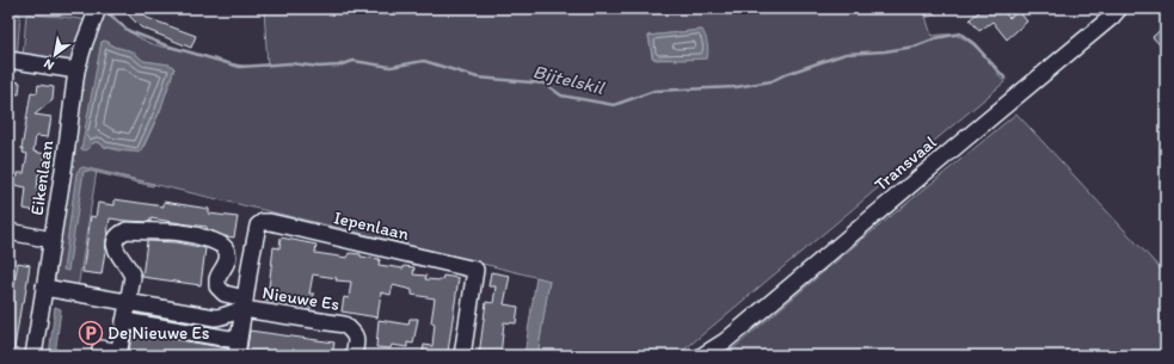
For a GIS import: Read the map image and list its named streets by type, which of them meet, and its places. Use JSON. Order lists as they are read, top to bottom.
{
  "streets": {
    "street": [
      "Transvaal",
      "Eikenlaan",
      "Iepenlaan",
      "Nieuwe Es"
    ]
  },
  "crossings": [
    ["Eikenlaan", "Nieuwe Es"],
    ["Iepenlaan", "Nieuwe Es"]
  ],
  "water": ["Bijtelskil"],
  "places": {
    "parking": ["De Nieuwe Es"]
  },
  "north": "bottom left"
}
